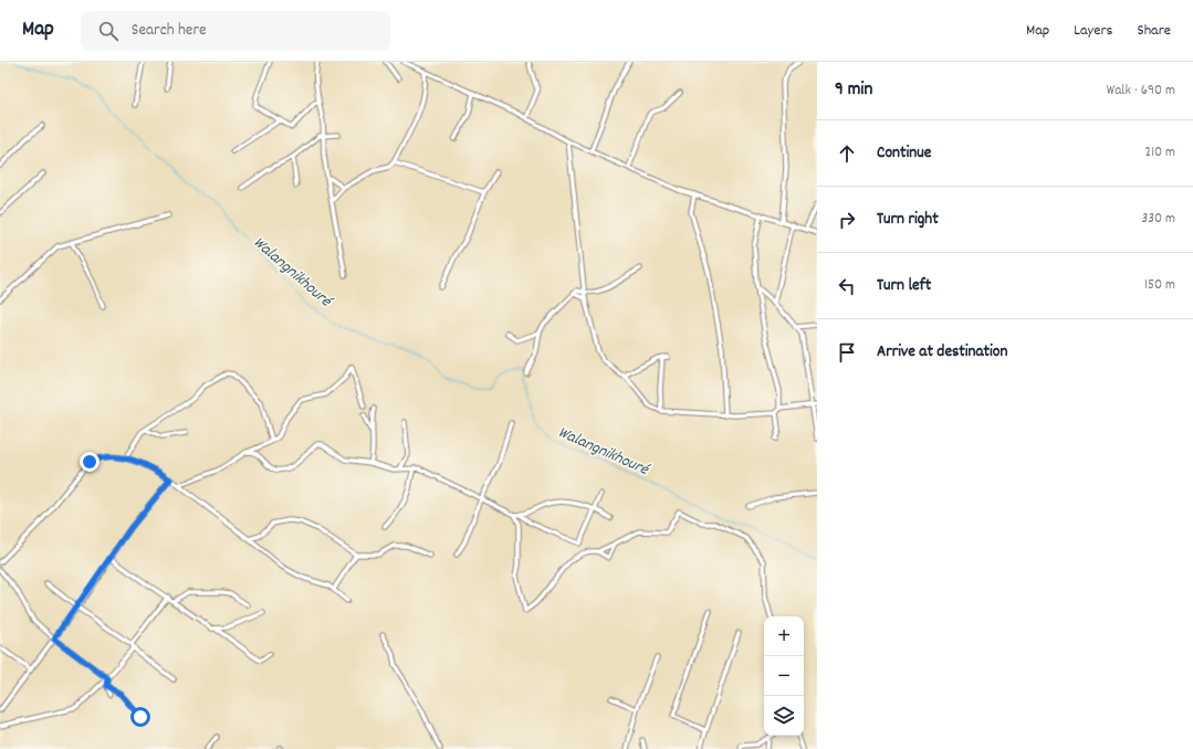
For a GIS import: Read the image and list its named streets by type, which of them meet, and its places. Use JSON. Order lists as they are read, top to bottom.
{
  "water": ["Walangnikhouré"],
  "page": {
    "header": "Map",
    "search": "Search here",
    "nav": ["Map", "Layers", "Share"],
    "heading": ["9 min", "Walk · 690 m"],
    "list": [
      ["Continue", "210 m"],
      ["Turn right", "330 m"],
      ["Turn left", "150 m"],
      "Arrive at destination"
    ],
    "map_buttons": ["+", "−"]
  }
}
